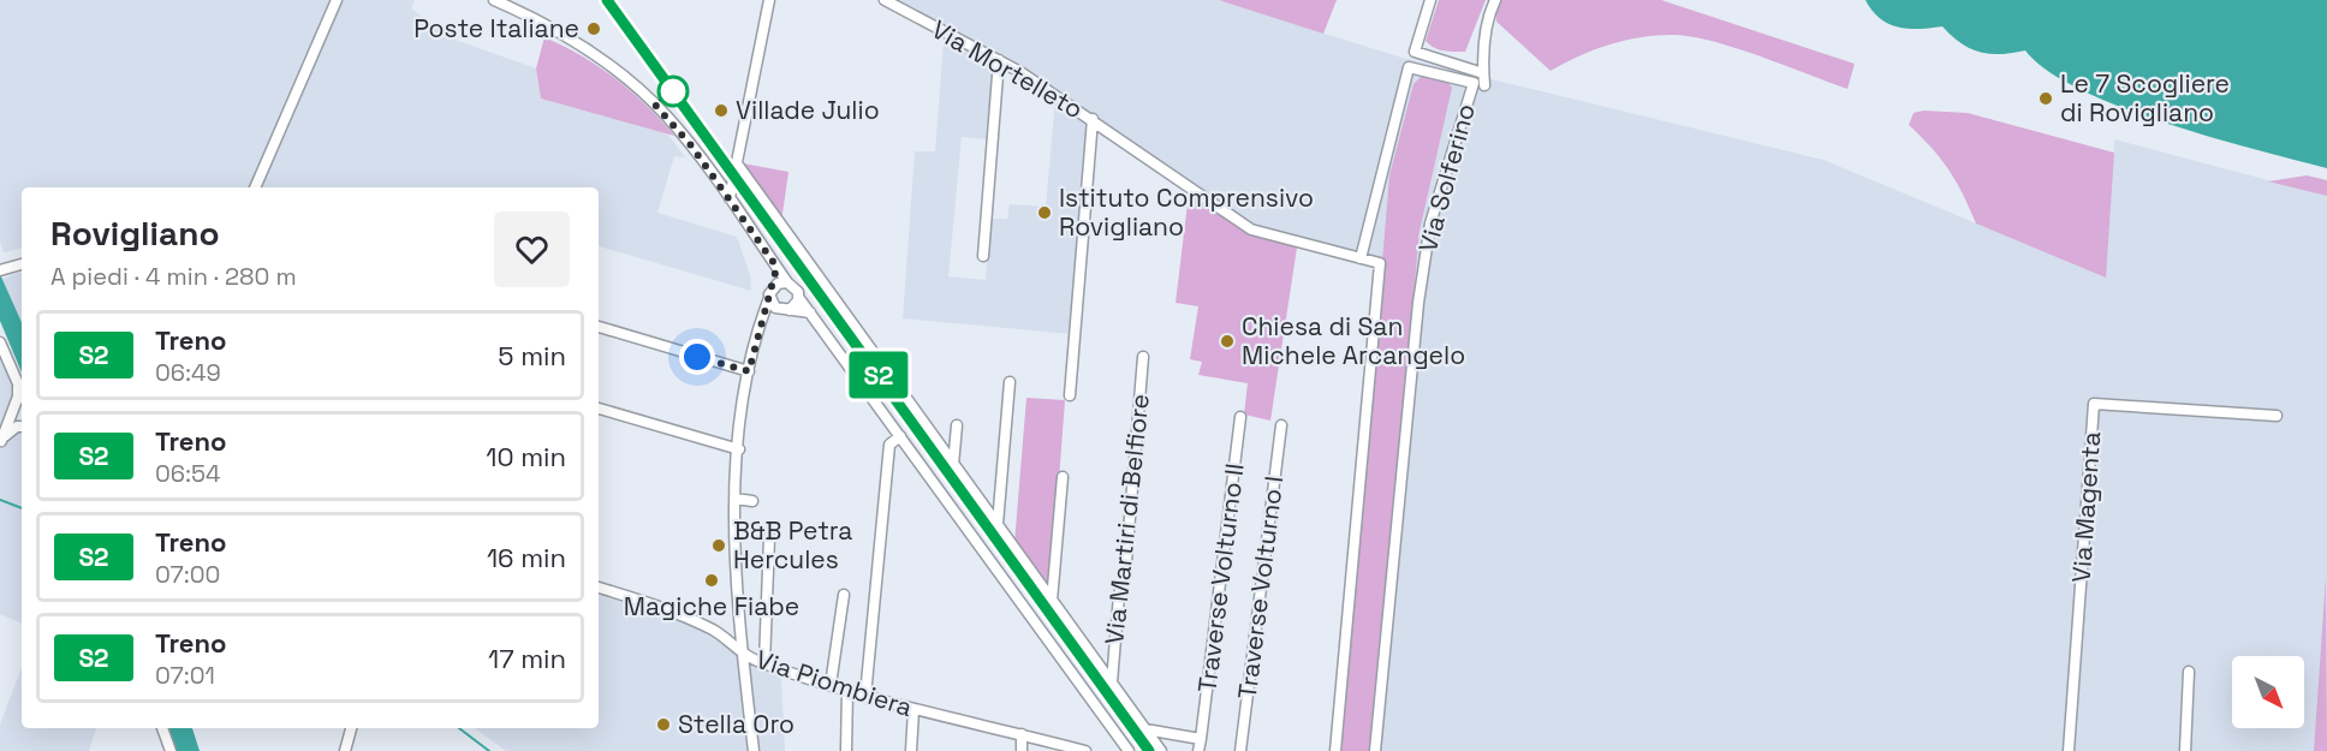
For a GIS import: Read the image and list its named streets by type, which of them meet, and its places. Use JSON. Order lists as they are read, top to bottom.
{
  "streets": {
    "street": [
      "Via Mortelleto",
      "Via Solferino",
      "Via Magenta",
      "Via Martiri di Belfiore",
      "Traverse Volturno II",
      "Traverse Volturno I",
      "Via Piombiera"
    ]
  },
  "crossings": [
    ["Via Mortelleto", "Via Solferino"]
  ],
  "places": [
    "Poste Italiane",
    "Le 7 Scogliere di Rovigliano",
    "Villade Julio",
    "Istituto Comprensivo Rovigliano",
    "Chiesa di San Michele Arcangelo",
    "B&B Petra Hercules",
    "Magiche Fiabe",
    "Stella Oro"
  ],
  "north": "bottom right",
  "page": {
    "on_map": "S2",
    "heading": ["Rovigliano", "A piedi · 4 min · 280 m"],
    "list": [
      {
        "mark": "S2",
        "name": "Treno",
        "note": "06:49",
        "value": "5 min"
      },
      {
        "mark": "S2",
        "name": "Treno",
        "note": "06:54",
        "value": "10 min"
      },
      {
        "mark": "S2",
        "name": "Treno",
        "note": "07:00",
        "value": "16 min"
      },
      {
        "mark": "S2",
        "name": "Treno",
        "note": "07:01",
        "value": "17 min"
      }
    ]
  }
}
